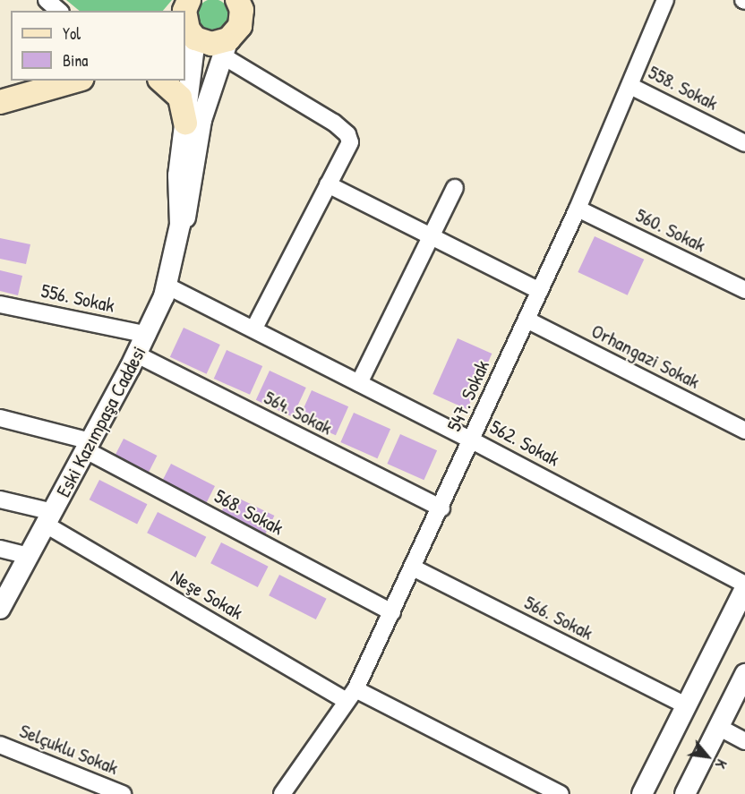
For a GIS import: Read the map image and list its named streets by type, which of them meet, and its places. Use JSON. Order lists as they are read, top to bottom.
{
  "streets": {
    "street": [
      "558. Sokak",
      "560. Sokak",
      "556. Sokak",
      "Orhangazi Sokak",
      "547. Sokak",
      "564. Sokak",
      "Eski Kazımpaşa Caddesi",
      "562. Sokak",
      "568. Sokak",
      "Neşe Sokak",
      "566. Sokak",
      "Selçuklu Sokak"
    ]
  },
  "crossings": [
    ["558. Sokak", "547. Sokak"],
    ["560. Sokak", "547. Sokak"],
    ["556. Sokak", "Eski Kazımpaşa Caddesi"],
    ["Orhangazi Sokak", "547. Sokak"],
    ["547. Sokak", "564. Sokak"],
    ["547. Sokak", "562. Sokak"],
    ["547. Sokak", "568. Sokak"],
    ["547. Sokak", "Neşe Sokak"],
    ["547. Sokak", "566. Sokak"],
    ["564. Sokak", "Eski Kazımpaşa Caddesi"],
    ["Eski Kazımpaşa Caddesi", "562. Sokak"],
    ["Eski Kazımpaşa Caddesi", "568. Sokak"],
    ["Eski Kazımpaşa Caddesi", "Neşe Sokak"]
  ],
  "legend": ["Yol", "Bina"],
  "north": "bottom right"
}
